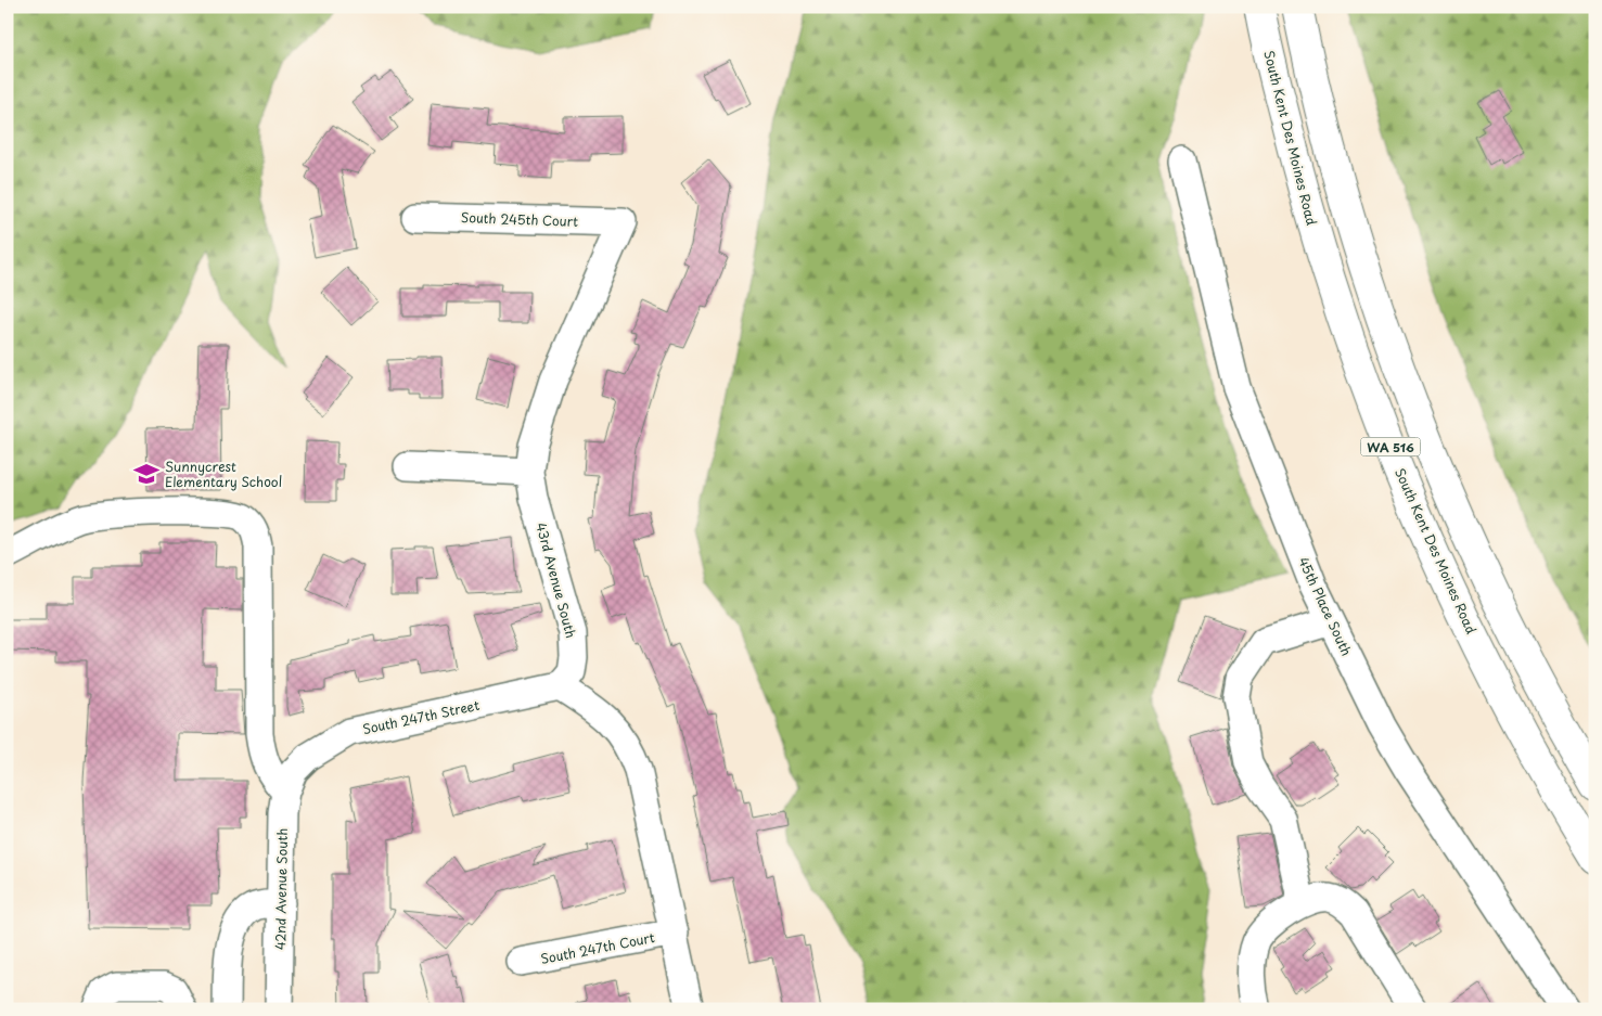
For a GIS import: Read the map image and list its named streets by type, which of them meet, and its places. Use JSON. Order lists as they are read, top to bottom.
{
  "streets": {
    "highway": ["South Kent Des Moines Road", "WA 516"],
    "street": [
      "South 245th Court",
      "43rd Avenue South",
      "45th Place South",
      "South 247th Street",
      "42nd Avenue South",
      "South 247th Court"
    ]
  },
  "crossings": [
    ["South 245th Court", "43rd Avenue South"],
    ["43rd Avenue South", "South 247th Street"],
    ["South 247th Street", "42nd Avenue South"]
  ],
  "places": {
    "school or university": ["Sunnycrest Elementary School"]
  }
}
